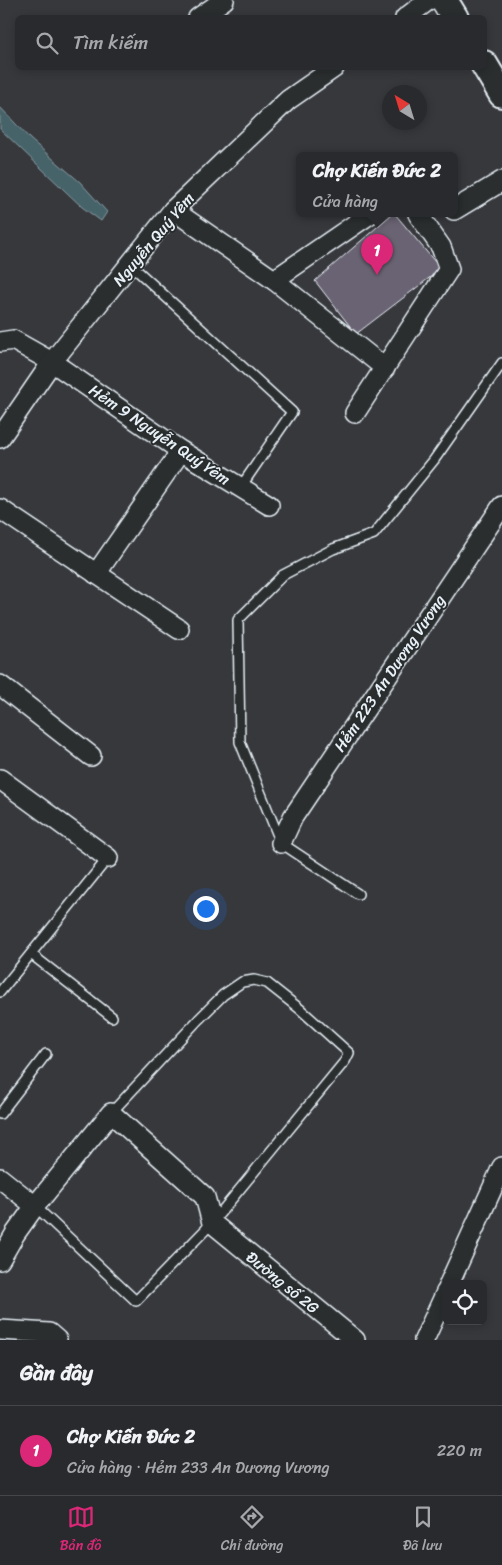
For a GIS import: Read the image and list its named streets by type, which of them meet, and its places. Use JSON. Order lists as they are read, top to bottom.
{
  "streets": {
    "street": [
      "Nguyễn Quý Yêm",
      "Hẻm 9 Nguyễn Quý Yêm",
      "Hẻm 223 An Dương Vương",
      "Đường số 2G"
    ]
  },
  "crossings": [
    ["Nguyễn Quý Yêm", "Hẻm 9 Nguyễn Quý Yêm"]
  ],
  "north": "top left",
  "page": {
    "search": "Tìm kiếm",
    "popup": ["Chợ Kiến Đức 2", "Cửa hàng"],
    "pins": "1",
    "heading": "Gần đây",
    "list": [
      {
        "mark": "1",
        "name": "Chợ Kiến Đức 2",
        "note": "Cửa hàng · Hẻm 233 An Dương Vương",
        "value": "220 m"
      }
    ],
    "nav": ["Bản đồ", "Chỉ đường", "Đã lưu"]
  }
}
